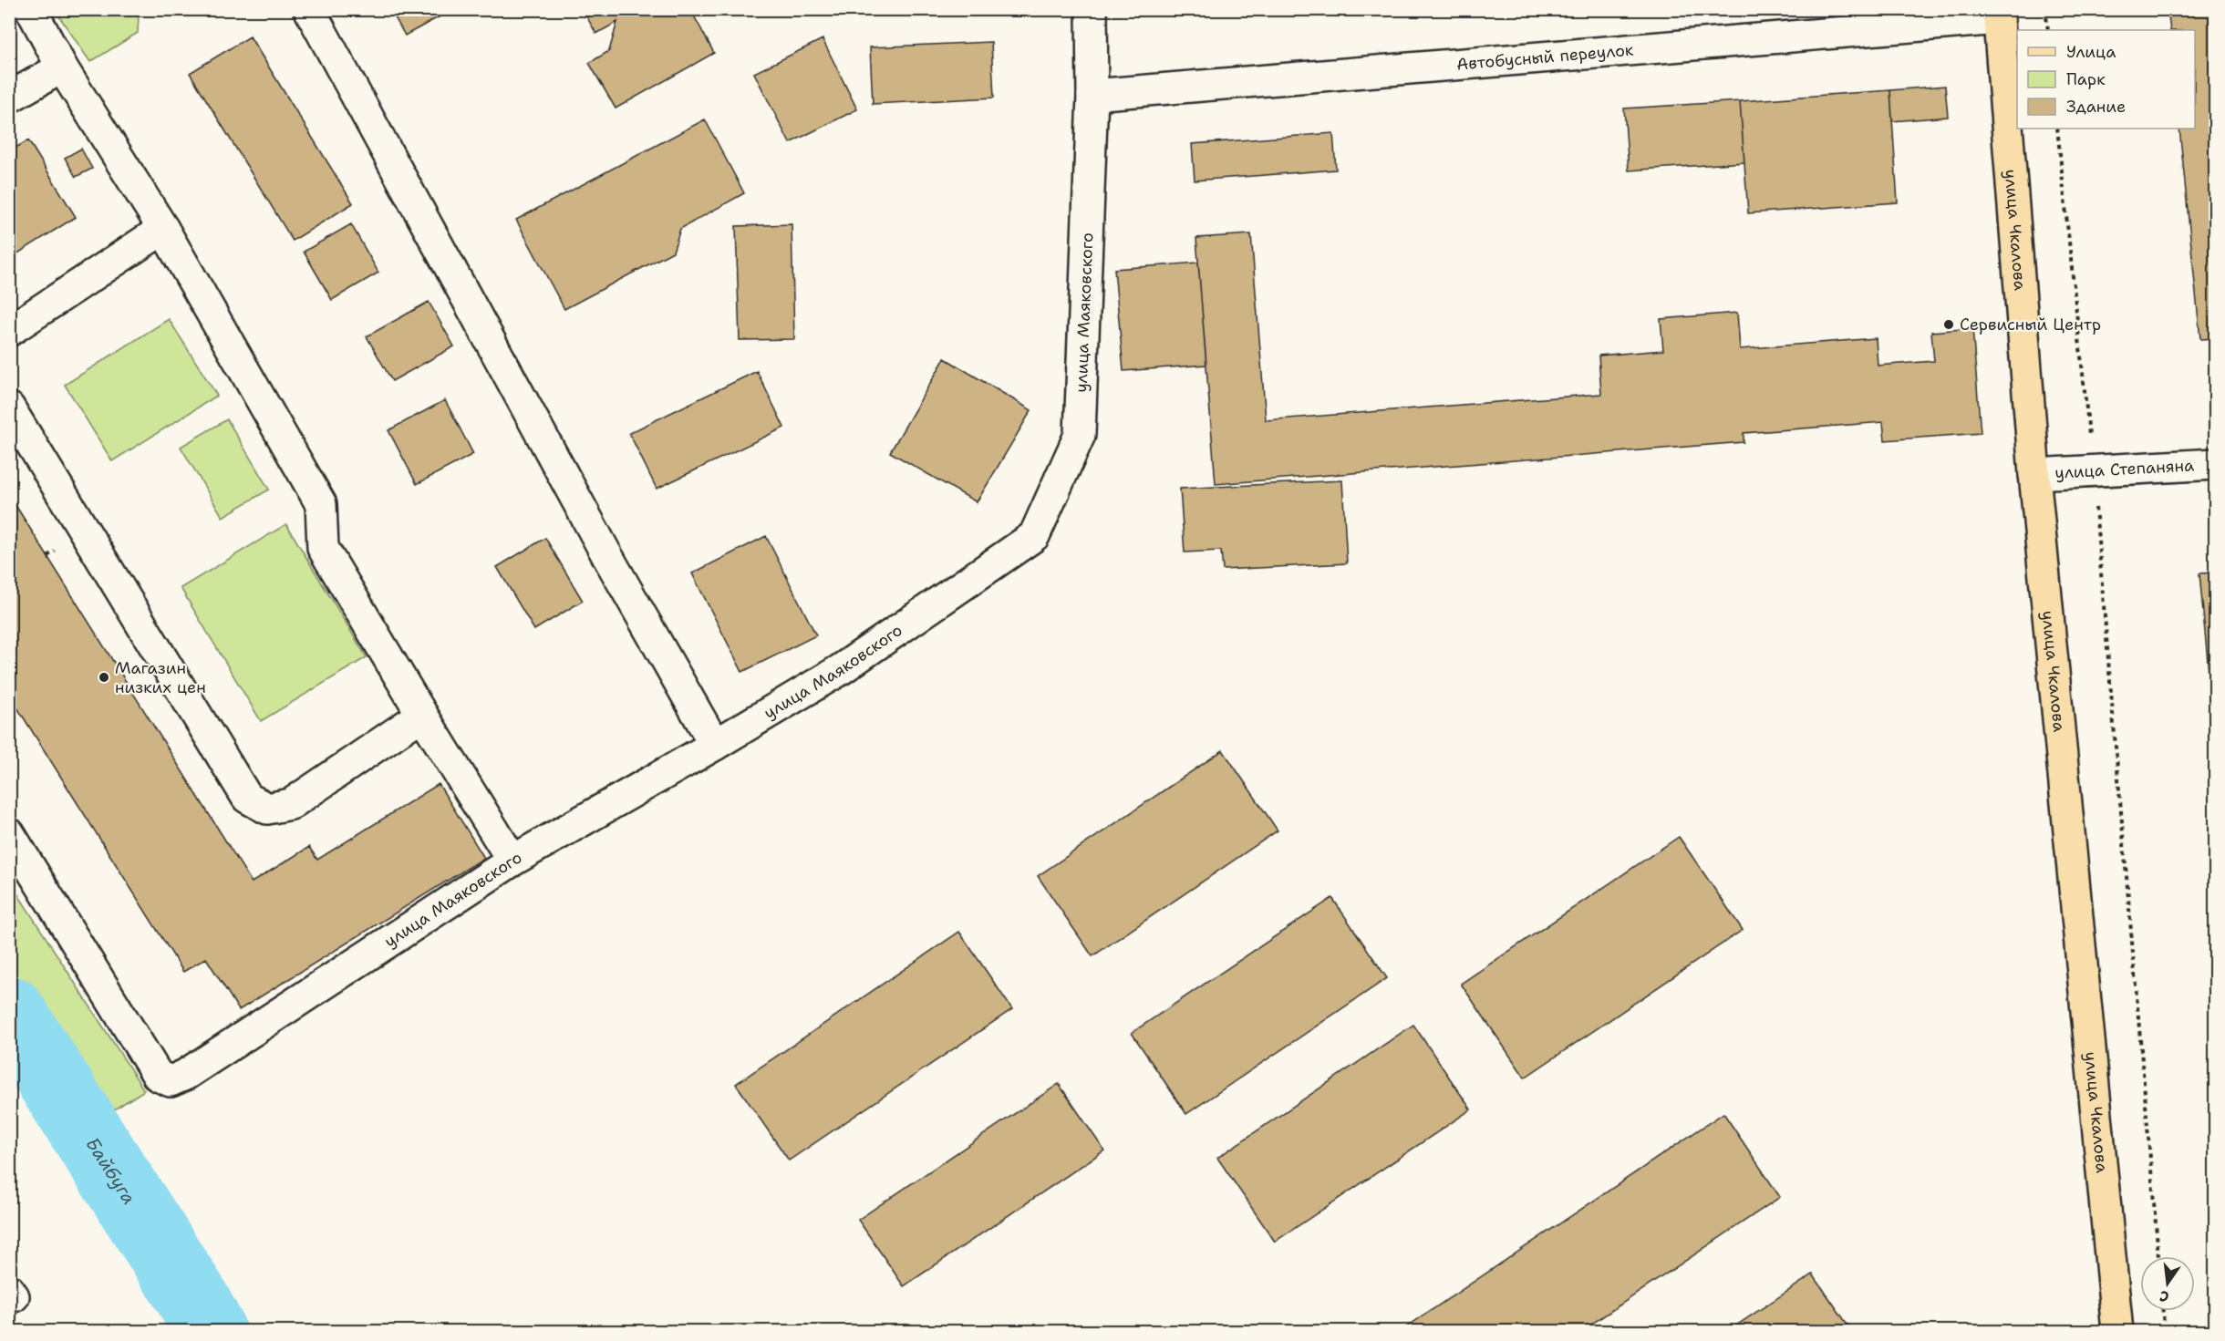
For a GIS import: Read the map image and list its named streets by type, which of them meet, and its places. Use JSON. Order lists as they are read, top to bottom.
{
  "streets": {
    "main road": ["улица Чкалова"],
    "street": ["Автобусный переулок", "улица Маяковского", "улица Степаняна"]
  },
  "crossings": [
    ["Автобусный переулок", "улица Чкалова"],
    ["Автобусный переулок", "улица Маяковского"],
    ["улица Чкалова", "улица Степаняна"]
  ],
  "water": ["Байбуга"],
  "places": ["Сервисный Центр", "Магазин низких цен"],
  "legend": ["Улица", "Парк", "Здание"],
  "north": "bottom"
}
